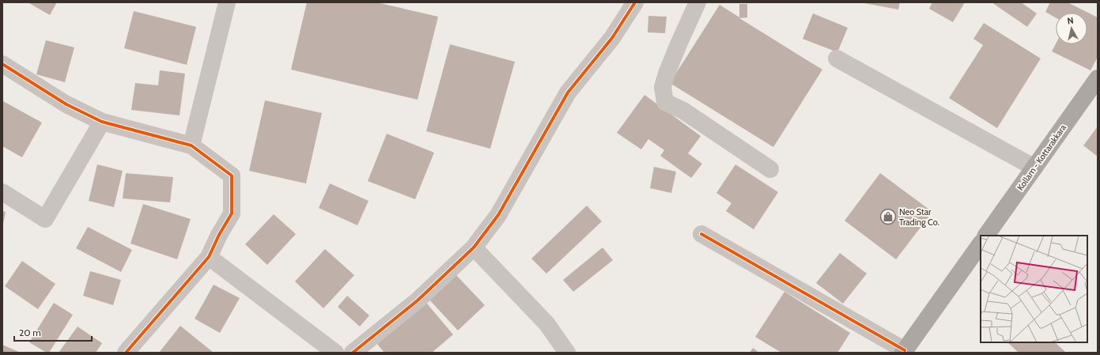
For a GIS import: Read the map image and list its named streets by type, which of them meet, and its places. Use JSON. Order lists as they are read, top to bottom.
{
  "streets": {
    "main road": ["Kollam - Kottarakkara"]
  },
  "places": {
    "shop": ["Neo Star Trading Co."]
  },
  "scale_bar": "20 m",
  "north": "top"
}
